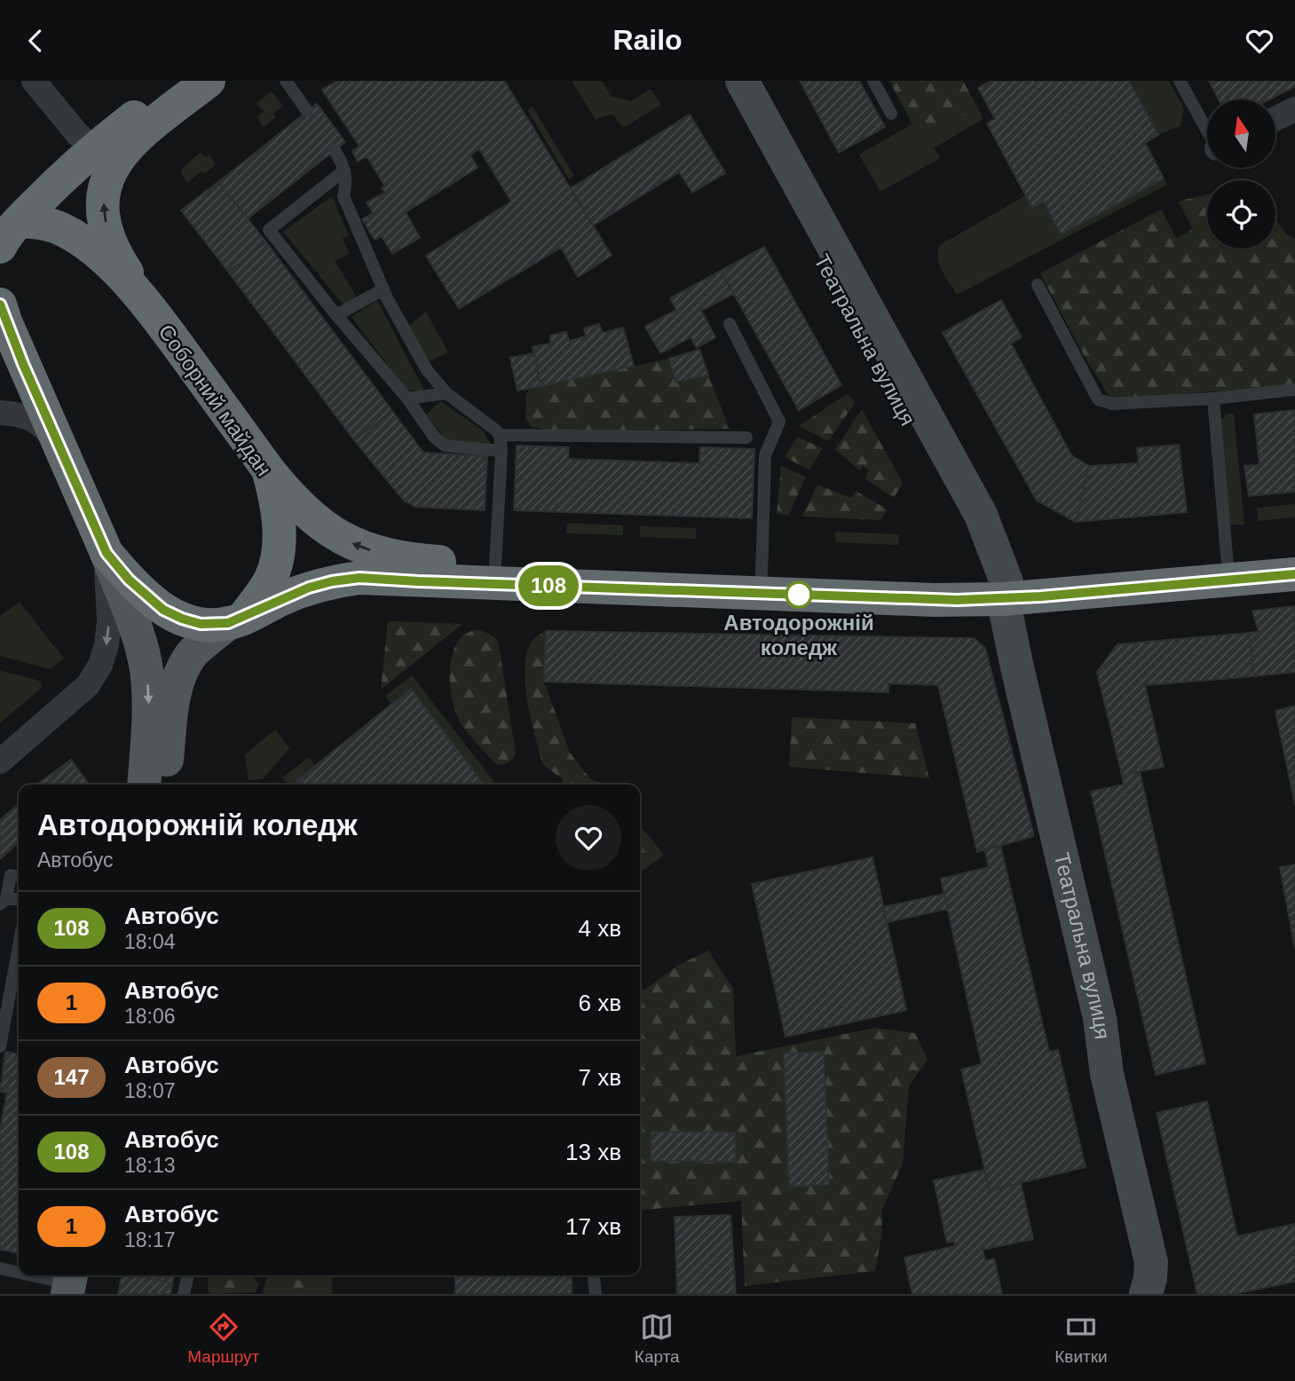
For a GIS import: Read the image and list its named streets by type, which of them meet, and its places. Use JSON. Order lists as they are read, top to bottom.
{
  "streets": {
    "highway": ["Соборний майдан"],
    "street": ["Театральна вулиця"]
  },
  "places": ["Автодорожній коледж"],
  "lines": ["bus line 108"],
  "north": "top",
  "page": {
    "header": "Railo",
    "on_map": "108",
    "heading": ["Автодорожній коледж", "Автобус"],
    "list": [
      {
        "mark": "108",
        "name": "Автобус",
        "note": "18:04",
        "value": "4 хв"
      },
      {
        "mark": "1",
        "name": "Автобус",
        "note": "18:06",
        "value": "6 хв"
      },
      {
        "mark": "147",
        "name": "Автобус",
        "note": "18:07",
        "value": "7 хв"
      },
      {
        "mark": "108",
        "name": "Автобус",
        "note": "18:13",
        "value": "13 хв"
      },
      {
        "mark": "1",
        "name": "Автобус",
        "note": "18:17",
        "value": "17 хв"
      }
    ],
    "tabs": ["Маршрут", "Карта", "Квитки"]
  }
}
